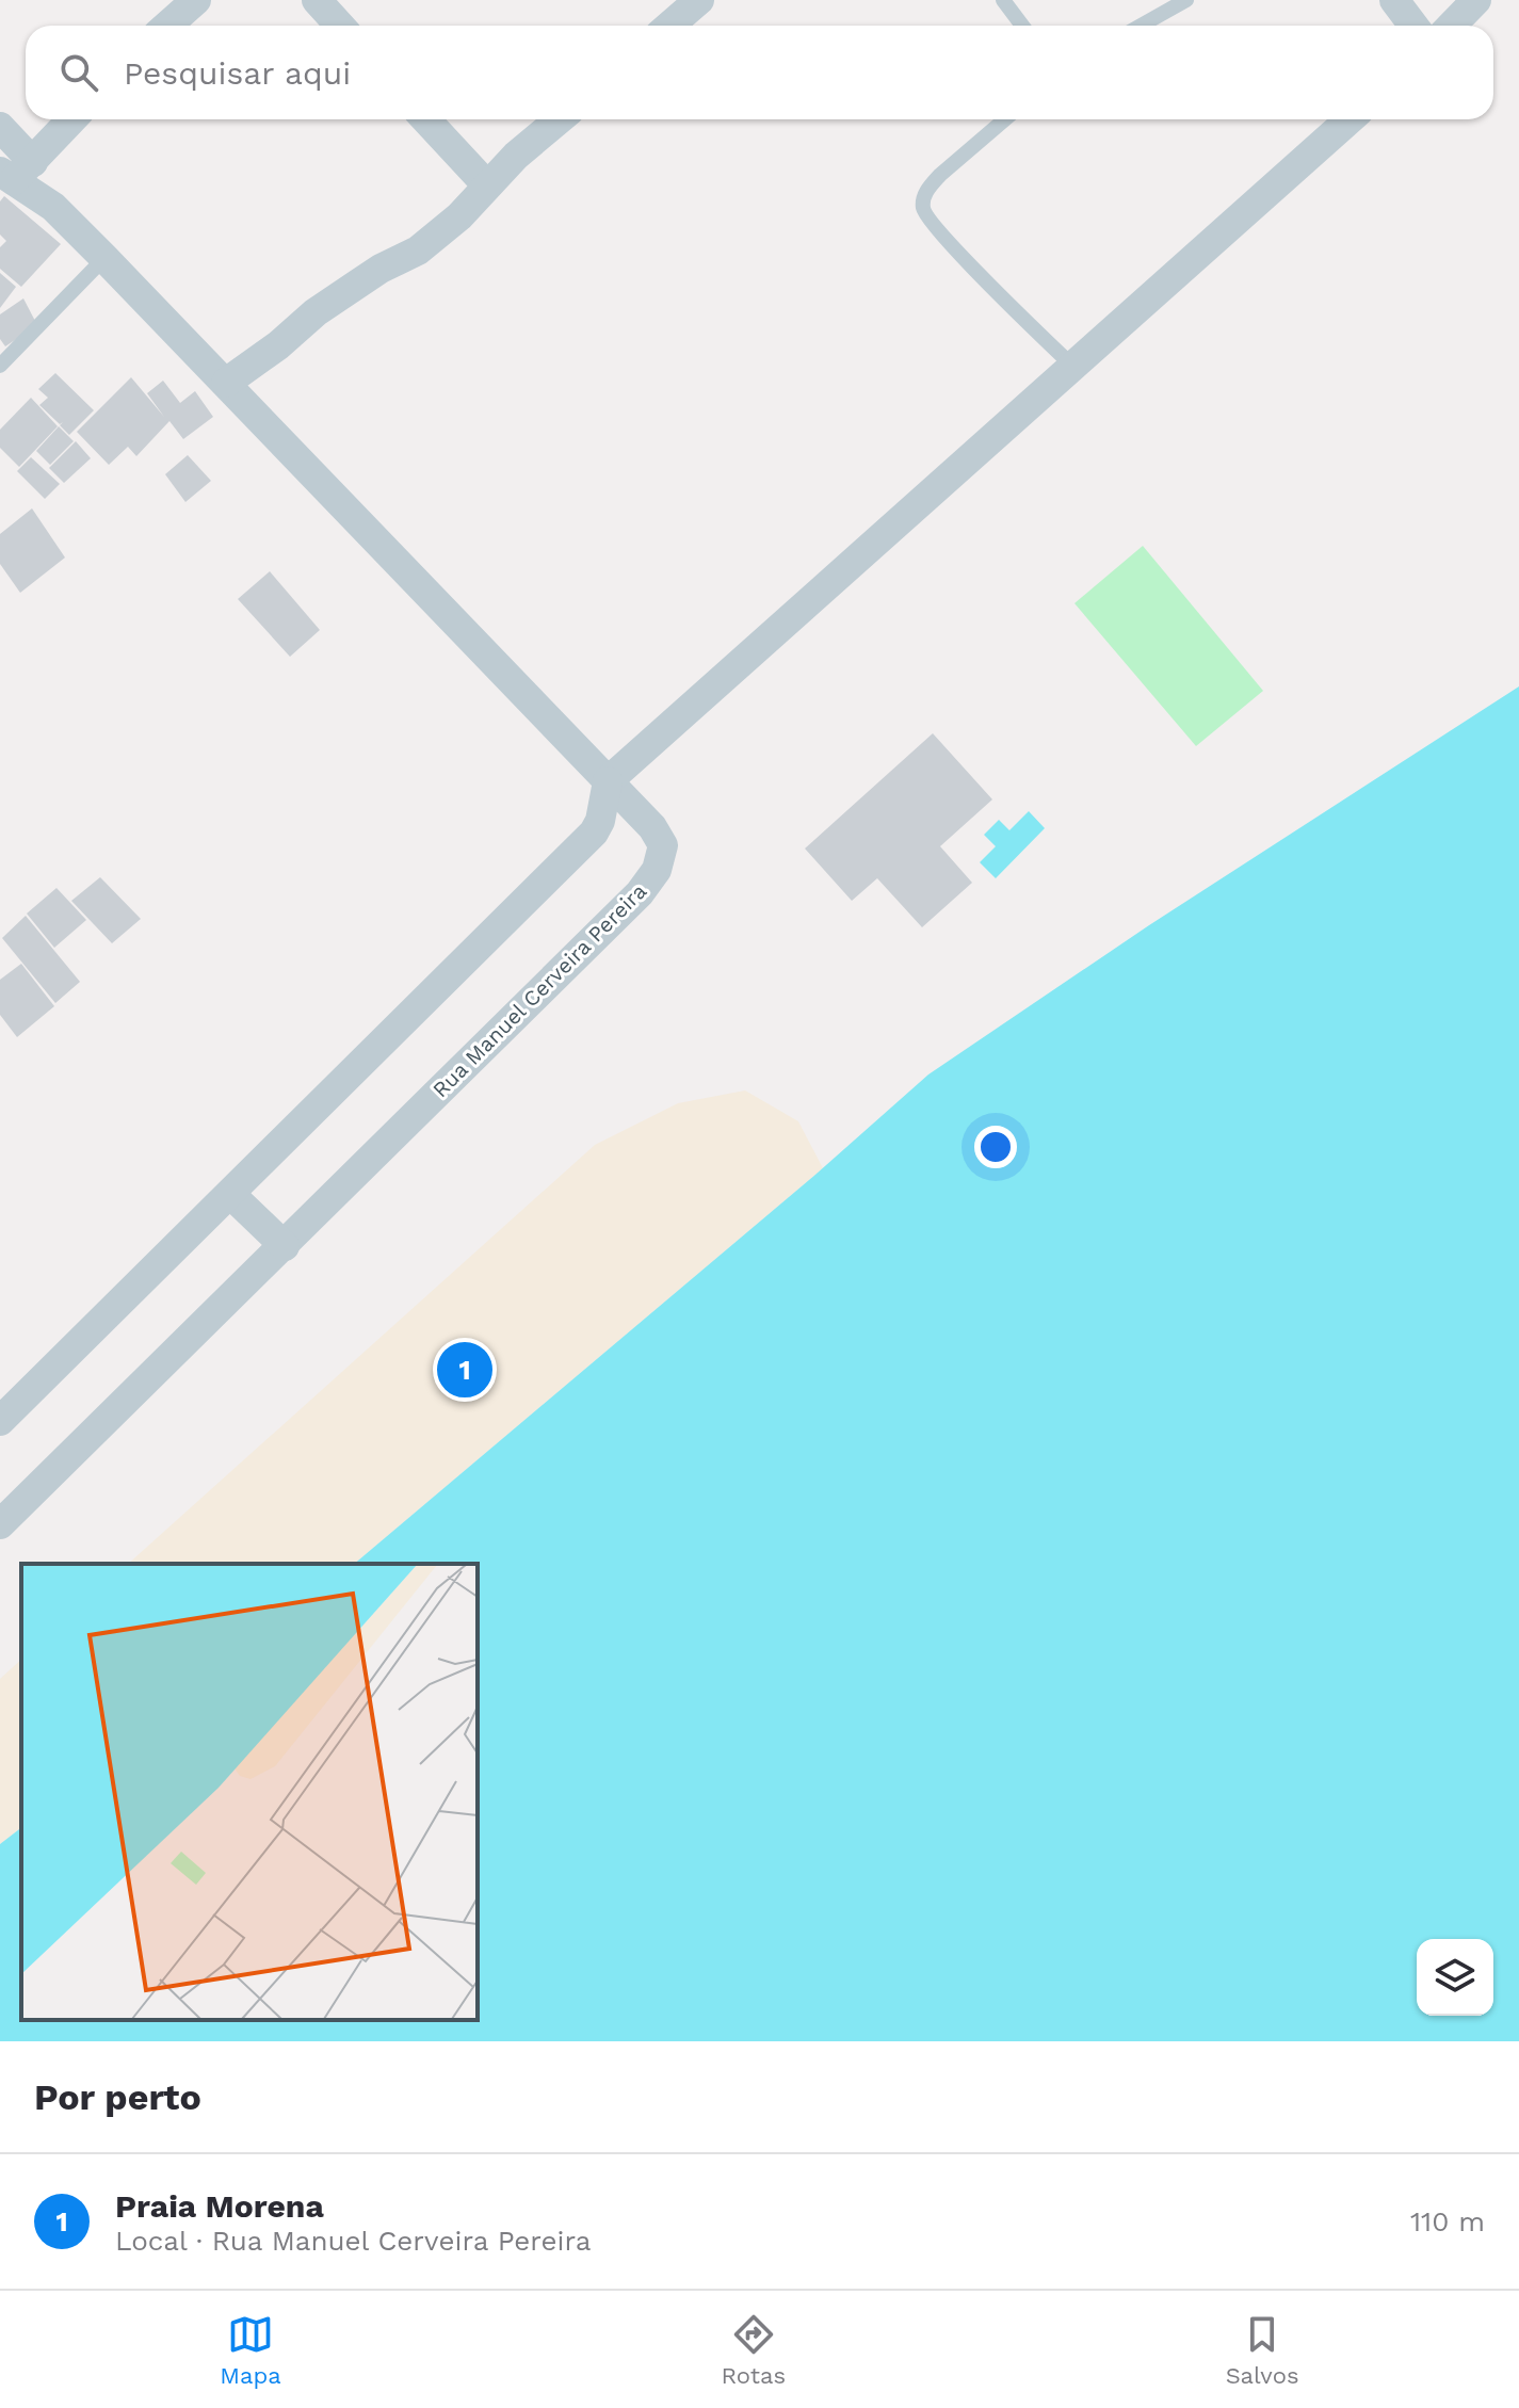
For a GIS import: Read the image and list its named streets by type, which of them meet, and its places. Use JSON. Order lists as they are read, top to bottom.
{
  "streets": {
    "street": ["Rua Manuel Cerveira Pereira"]
  },
  "page": {
    "search": "Pesquisar aqui",
    "pins": "1",
    "heading": "Por perto",
    "list": [
      {
        "mark": "1",
        "name": "Praia Morena",
        "note": "Local · Rua Manuel Cerveira Pereira",
        "value": "110 m"
      }
    ],
    "nav": ["Mapa", "Rotas", "Salvos"]
  }
}
